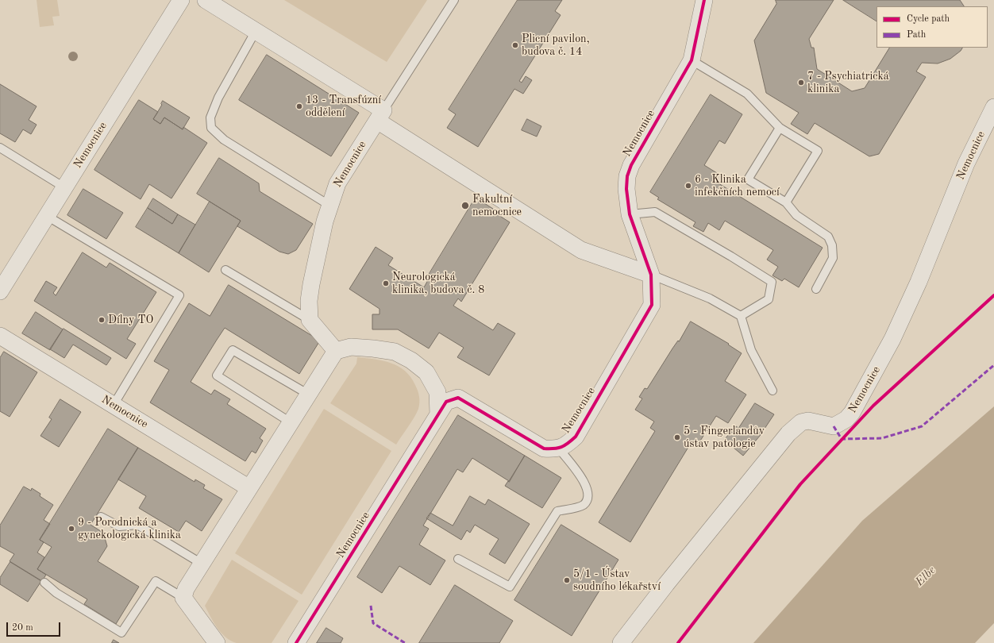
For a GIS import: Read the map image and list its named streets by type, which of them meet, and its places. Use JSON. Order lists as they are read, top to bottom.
{
  "streets": {
    "street": ["Nemocnice"]
  },
  "water": ["Elbe"],
  "places": [
    "Plicní pavilon, budova č. 14",
    "7 - Psychiatrická klinika",
    "13 - Transfúzní oddělení",
    "6 - Klinika infekčních nemocí",
    "Fakultní nemocnice",
    "Neurologická klinika, budova č. 8",
    "Dílny TO",
    "5 - Fingerlandův ústav patologie",
    "9 - Porodnická a gynekologická klinika",
    "5/1 - Ústav soudního lékařství"
  ],
  "legend": ["Cycle path", "Path"],
  "scale_bar": "20 m"
}
